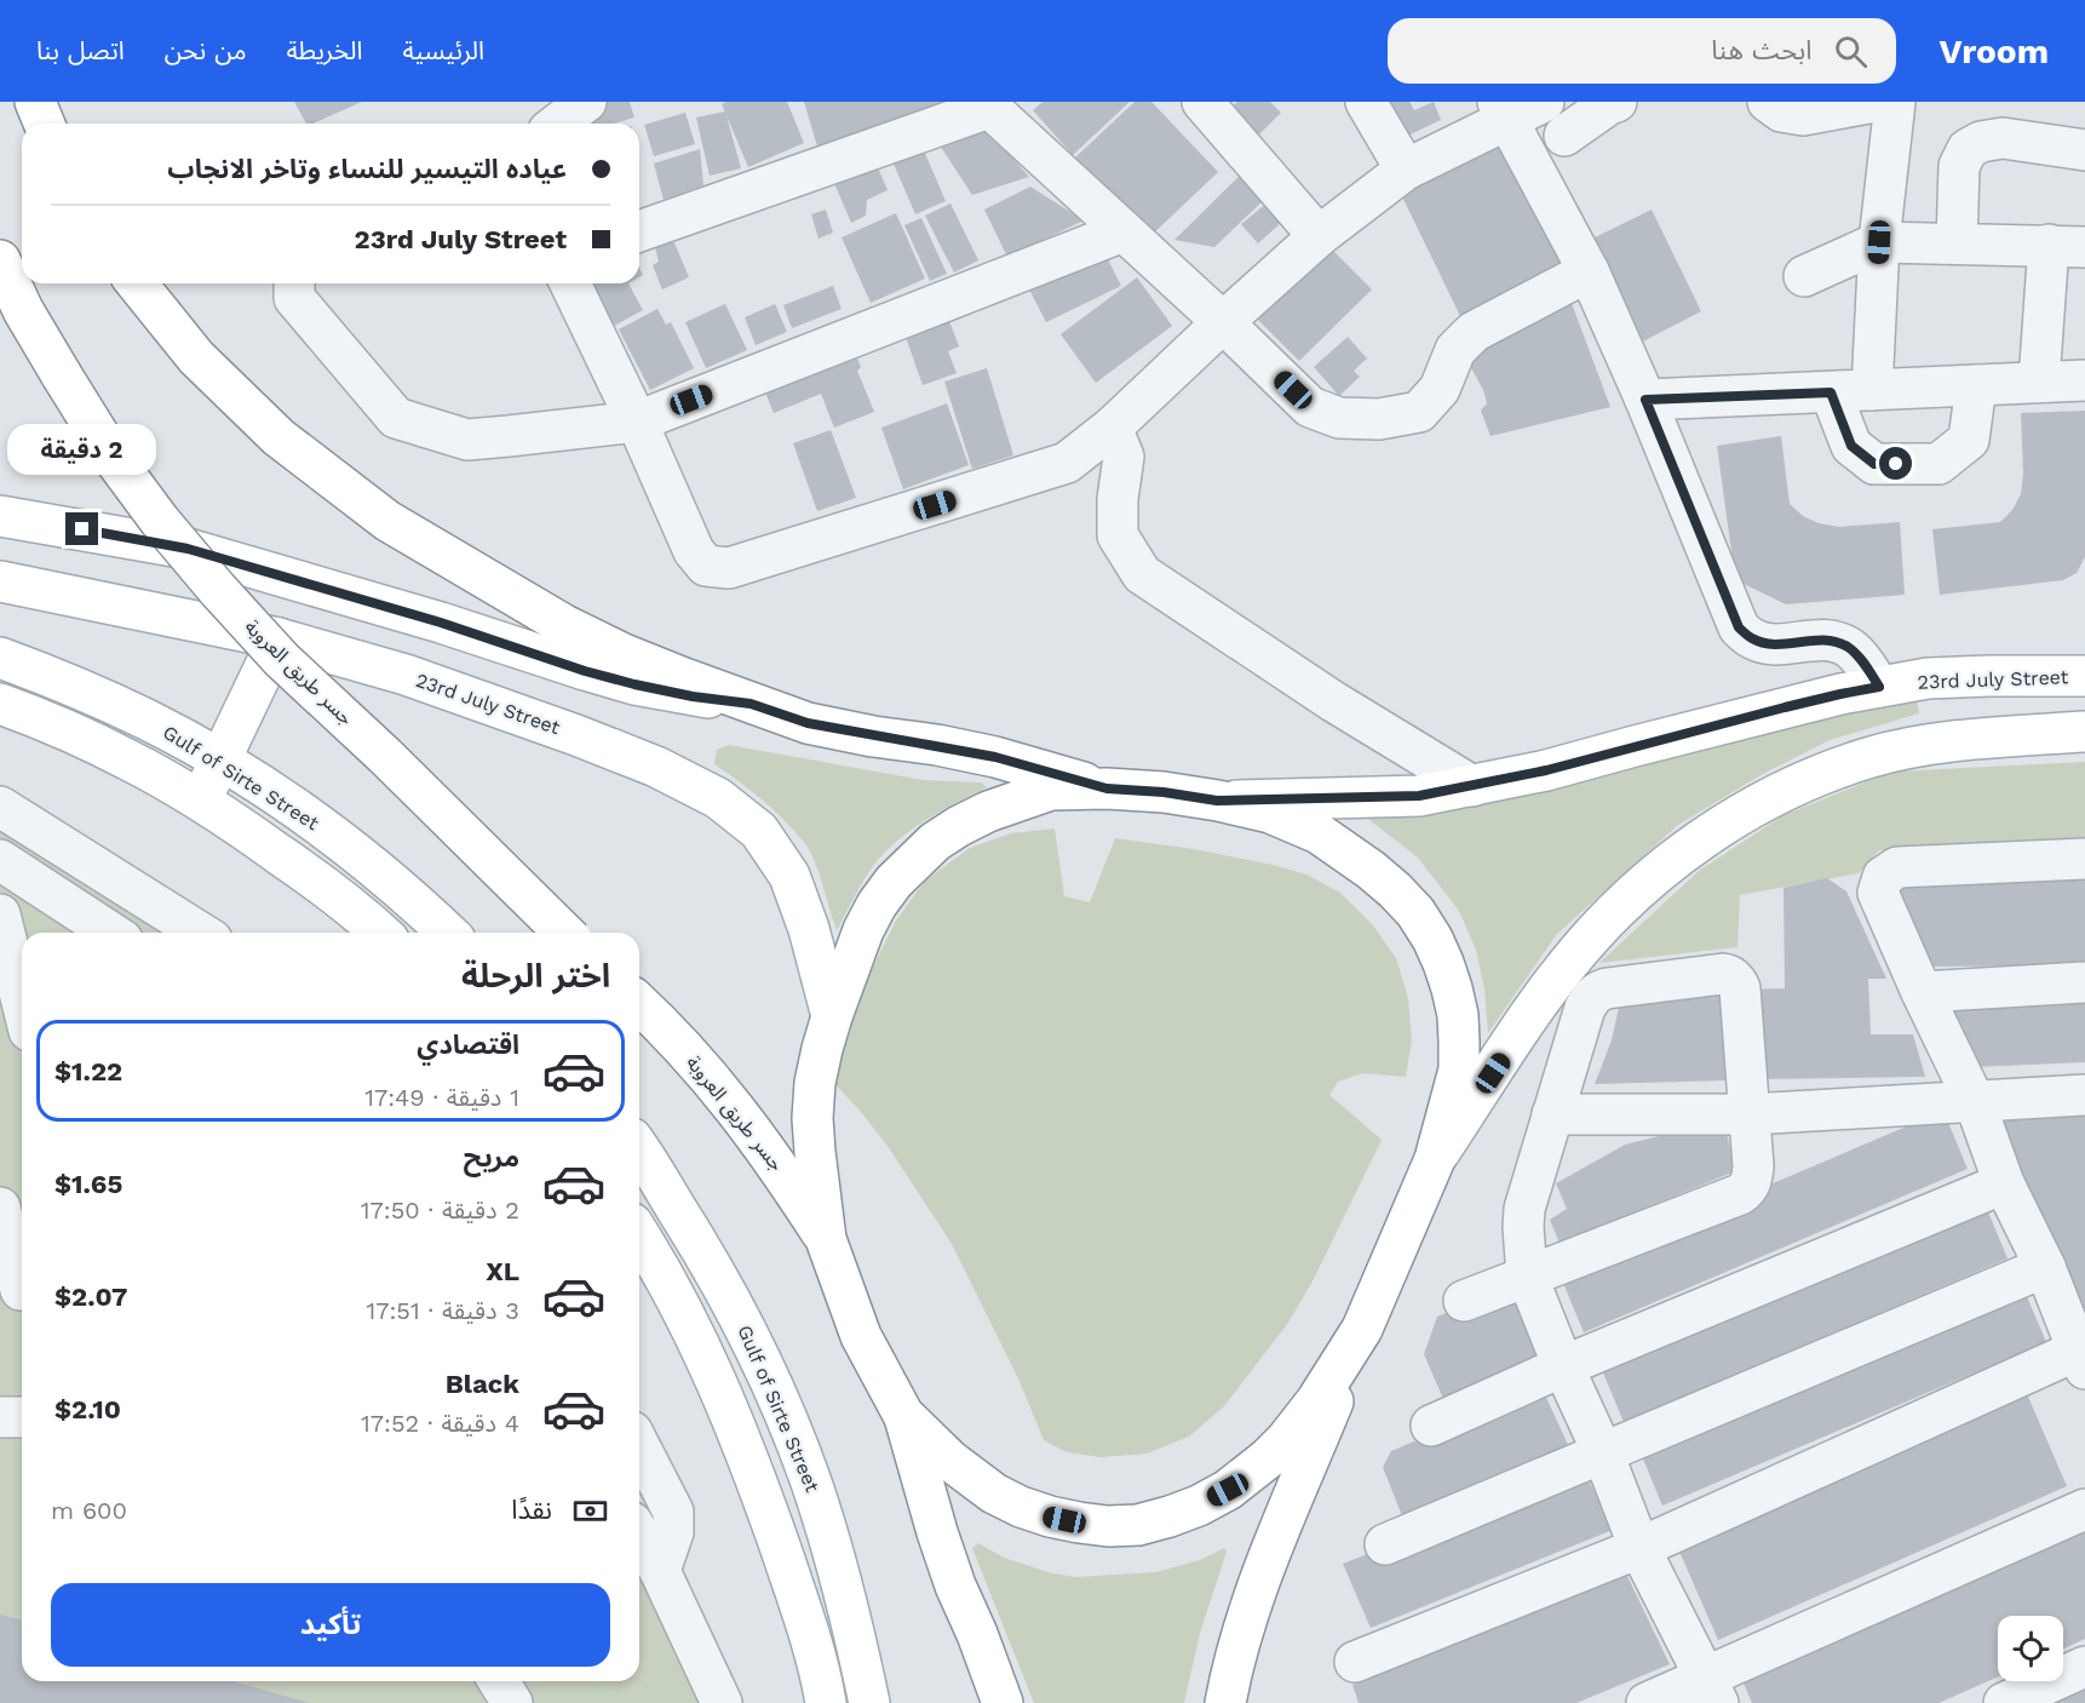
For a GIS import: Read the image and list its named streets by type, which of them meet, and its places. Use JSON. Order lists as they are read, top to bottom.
{
  "streets": {
    "main road": ["جسر طريق العروبة", "23rd July Street", "Gulf of Sirte Street"]
  },
  "page": {
    "header": "Vroom",
    "search": "ابحث هنا",
    "nav": [
      "الرئيسية",
      "الخريطة",
      "من نحن",
      "اتصل بنا"
    ],
    "banner": ["عياده التيسير للنساء وتاخر الانجاب", "23rd July Street"],
    "bubble": "2 دقيقة",
    "heading": "اختر الرحلة",
    "list": [
      {
        "name": "اقتصادي",
        "note": "1 دقيقة · 17:49",
        "value": "$1.22"
      },
      {
        "name": "مريح",
        "note": "2 دقيقة · 17:50",
        "value": "$1.65"
      },
      {
        "name": "XL",
        "note": "3 دقيقة · 17:51",
        "value": "$2.07"
      },
      {
        "name": "Black",
        "note": "4 دقيقة · 17:52",
        "value": "$2.10"
      }
    ],
    "pay": ["نقدًا", "600 m"],
    "buttons": "تأكيد"
  }
}
